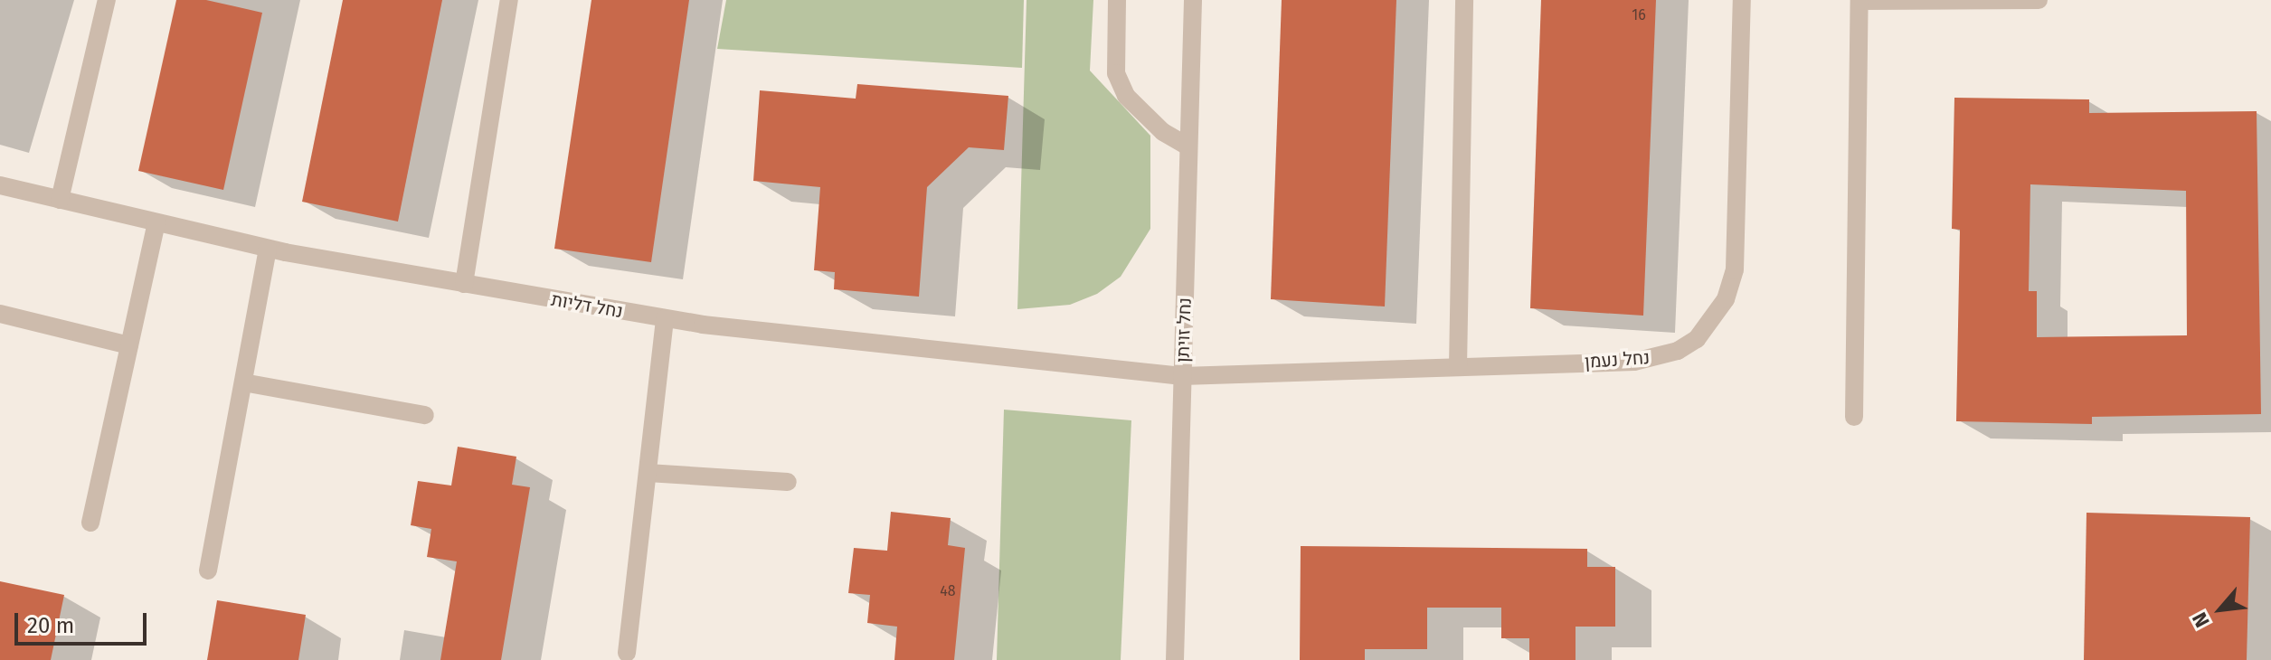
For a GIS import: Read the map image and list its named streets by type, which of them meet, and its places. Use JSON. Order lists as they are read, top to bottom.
{
  "streets": {
    "street": ["נחל דליות", "נחל זויתן", "נחל נעמן"]
  },
  "crossings": [
    ["נחל דליות", "נחל זויתן"],
    ["נחל דליות", "נחל נעמן"],
    ["נחל זויתן", "נחל נעמן"]
  ],
  "house_numbers": ["16", "48"],
  "scale_bar": "20 m",
  "north": "bottom left"
}
